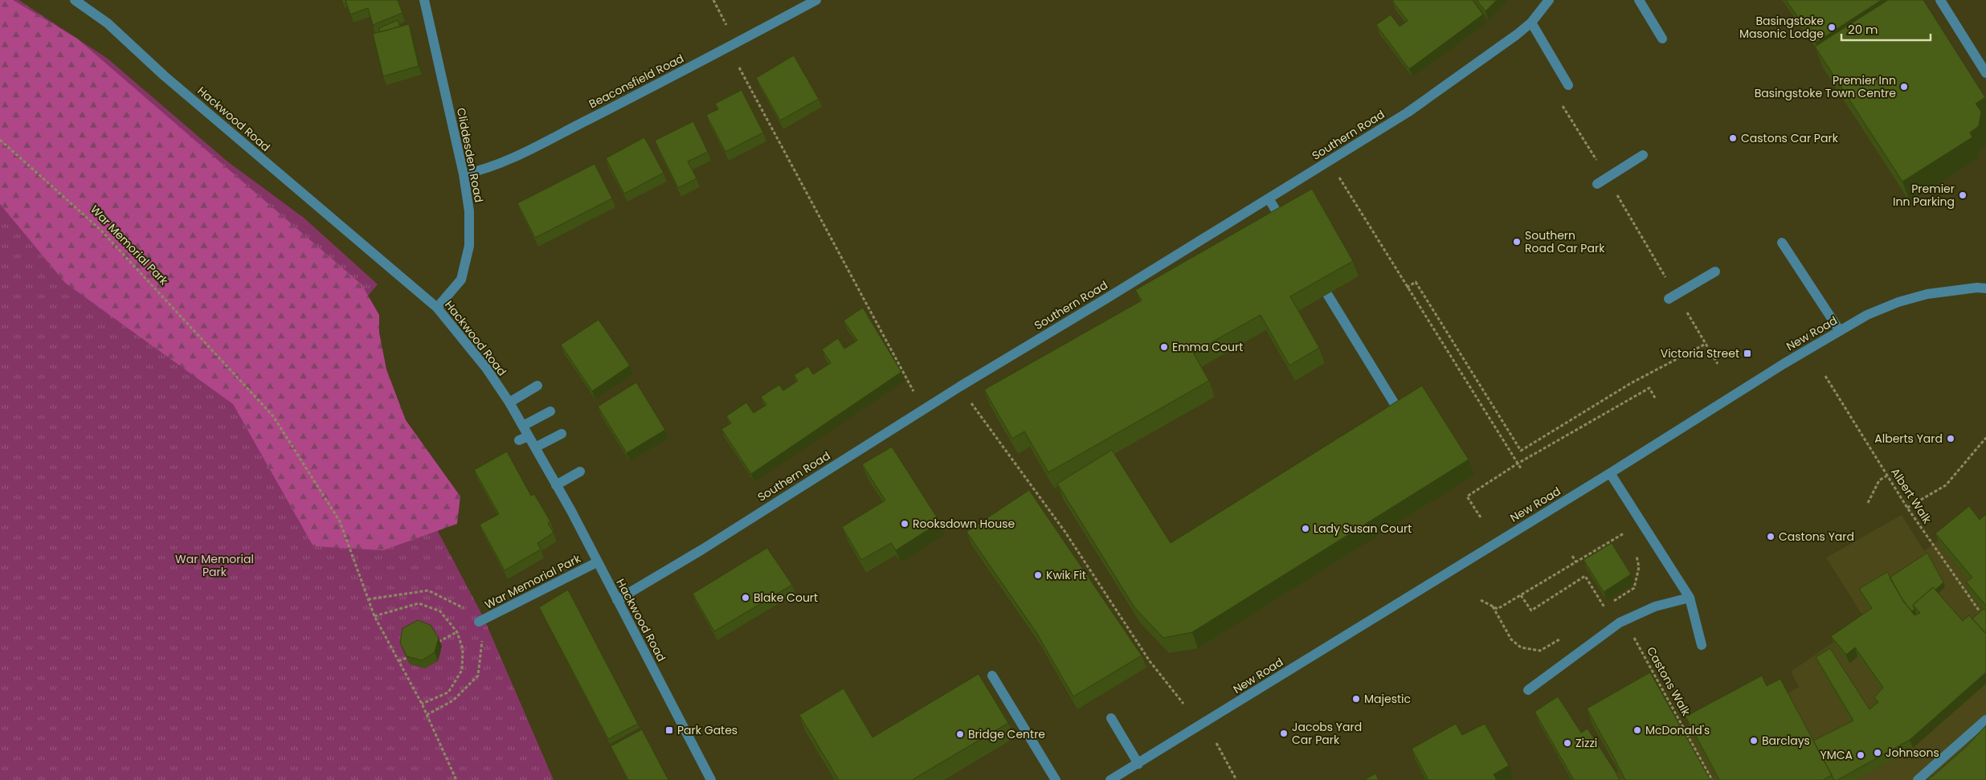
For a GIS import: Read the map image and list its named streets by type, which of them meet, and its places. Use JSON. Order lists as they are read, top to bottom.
{
  "streets": {
    "street": [
      "Beaconsfield Road",
      "Hackwood Road",
      "Southern Road",
      "Cliddesden Road",
      "War Memorial Park",
      "New Road"
    ],
    "path": ["Albert Walk", "Castons Walk"]
  },
  "crossings": [
    ["Beaconsfield Road", "Cliddesden Road"],
    ["Hackwood Road", "Southern Road"],
    ["Hackwood Road", "Cliddesden Road"],
    ["Hackwood Road", "War Memorial Park"]
  ],
  "parks": ["War Memorial Park"],
  "places": {
    "other": [
      "Basingstoke Masonic Lodge",
      "Premier Inn Basingstoke Town Centre",
      "Castons Car Park",
      "Premier Inn Parking",
      "Southern Road Car Park",
      "Emma Court",
      "Alberts Yard",
      "Rooksdown House",
      "Lady Susan Court",
      "Castons Yard",
      "Kwik Fit",
      "Blake Court",
      "Majestic",
      "McDonald's",
      "Jacobs Yard Car Park",
      "Bridge Centre",
      "Barclays",
      "Zizzi",
      "Johnsons",
      "YMCA"
    ],
    "transit": ["Victoria Street", "Park Gates"]
  },
  "scale_bar": "20 m"
}
